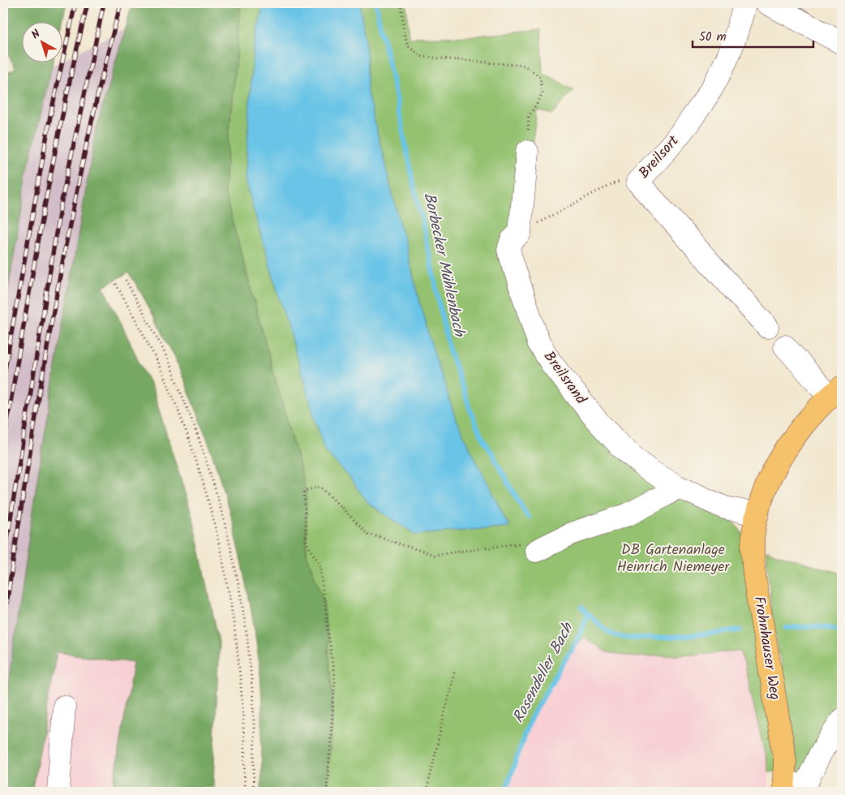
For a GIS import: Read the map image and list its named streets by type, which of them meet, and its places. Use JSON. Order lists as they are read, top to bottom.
{
  "streets": {
    "main road": ["Frohnhauser Weg"],
    "street": ["Breilsort", "Breilsrand"]
  },
  "crossings": [
    ["Breilsrand", "Frohnhauser Weg"]
  ],
  "water": ["Borbecker Mühlenbach", "Rosendeller Bach"],
  "parks": ["DB Gartenanlage Heinrich Niemeyer"],
  "scale_bar": "50 m",
  "north": "top left"
}
